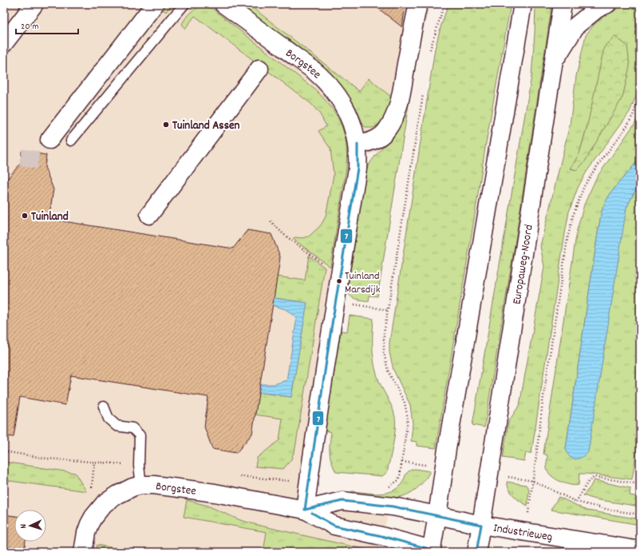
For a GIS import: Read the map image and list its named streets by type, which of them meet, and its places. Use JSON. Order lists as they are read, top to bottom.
{
  "streets": {
    "street": ["Borgstee", "Europaweg-Noord", "Industrieweg"]
  },
  "crossings": [
    ["Europaweg-Noord", "Industrieweg"]
  ],
  "places": ["Tuinland Assen", "Tuinland", "Tuinland Marsdijk"],
  "lines": ["transit line 7"],
  "scale_bar": "20 m",
  "north": "left"
}
